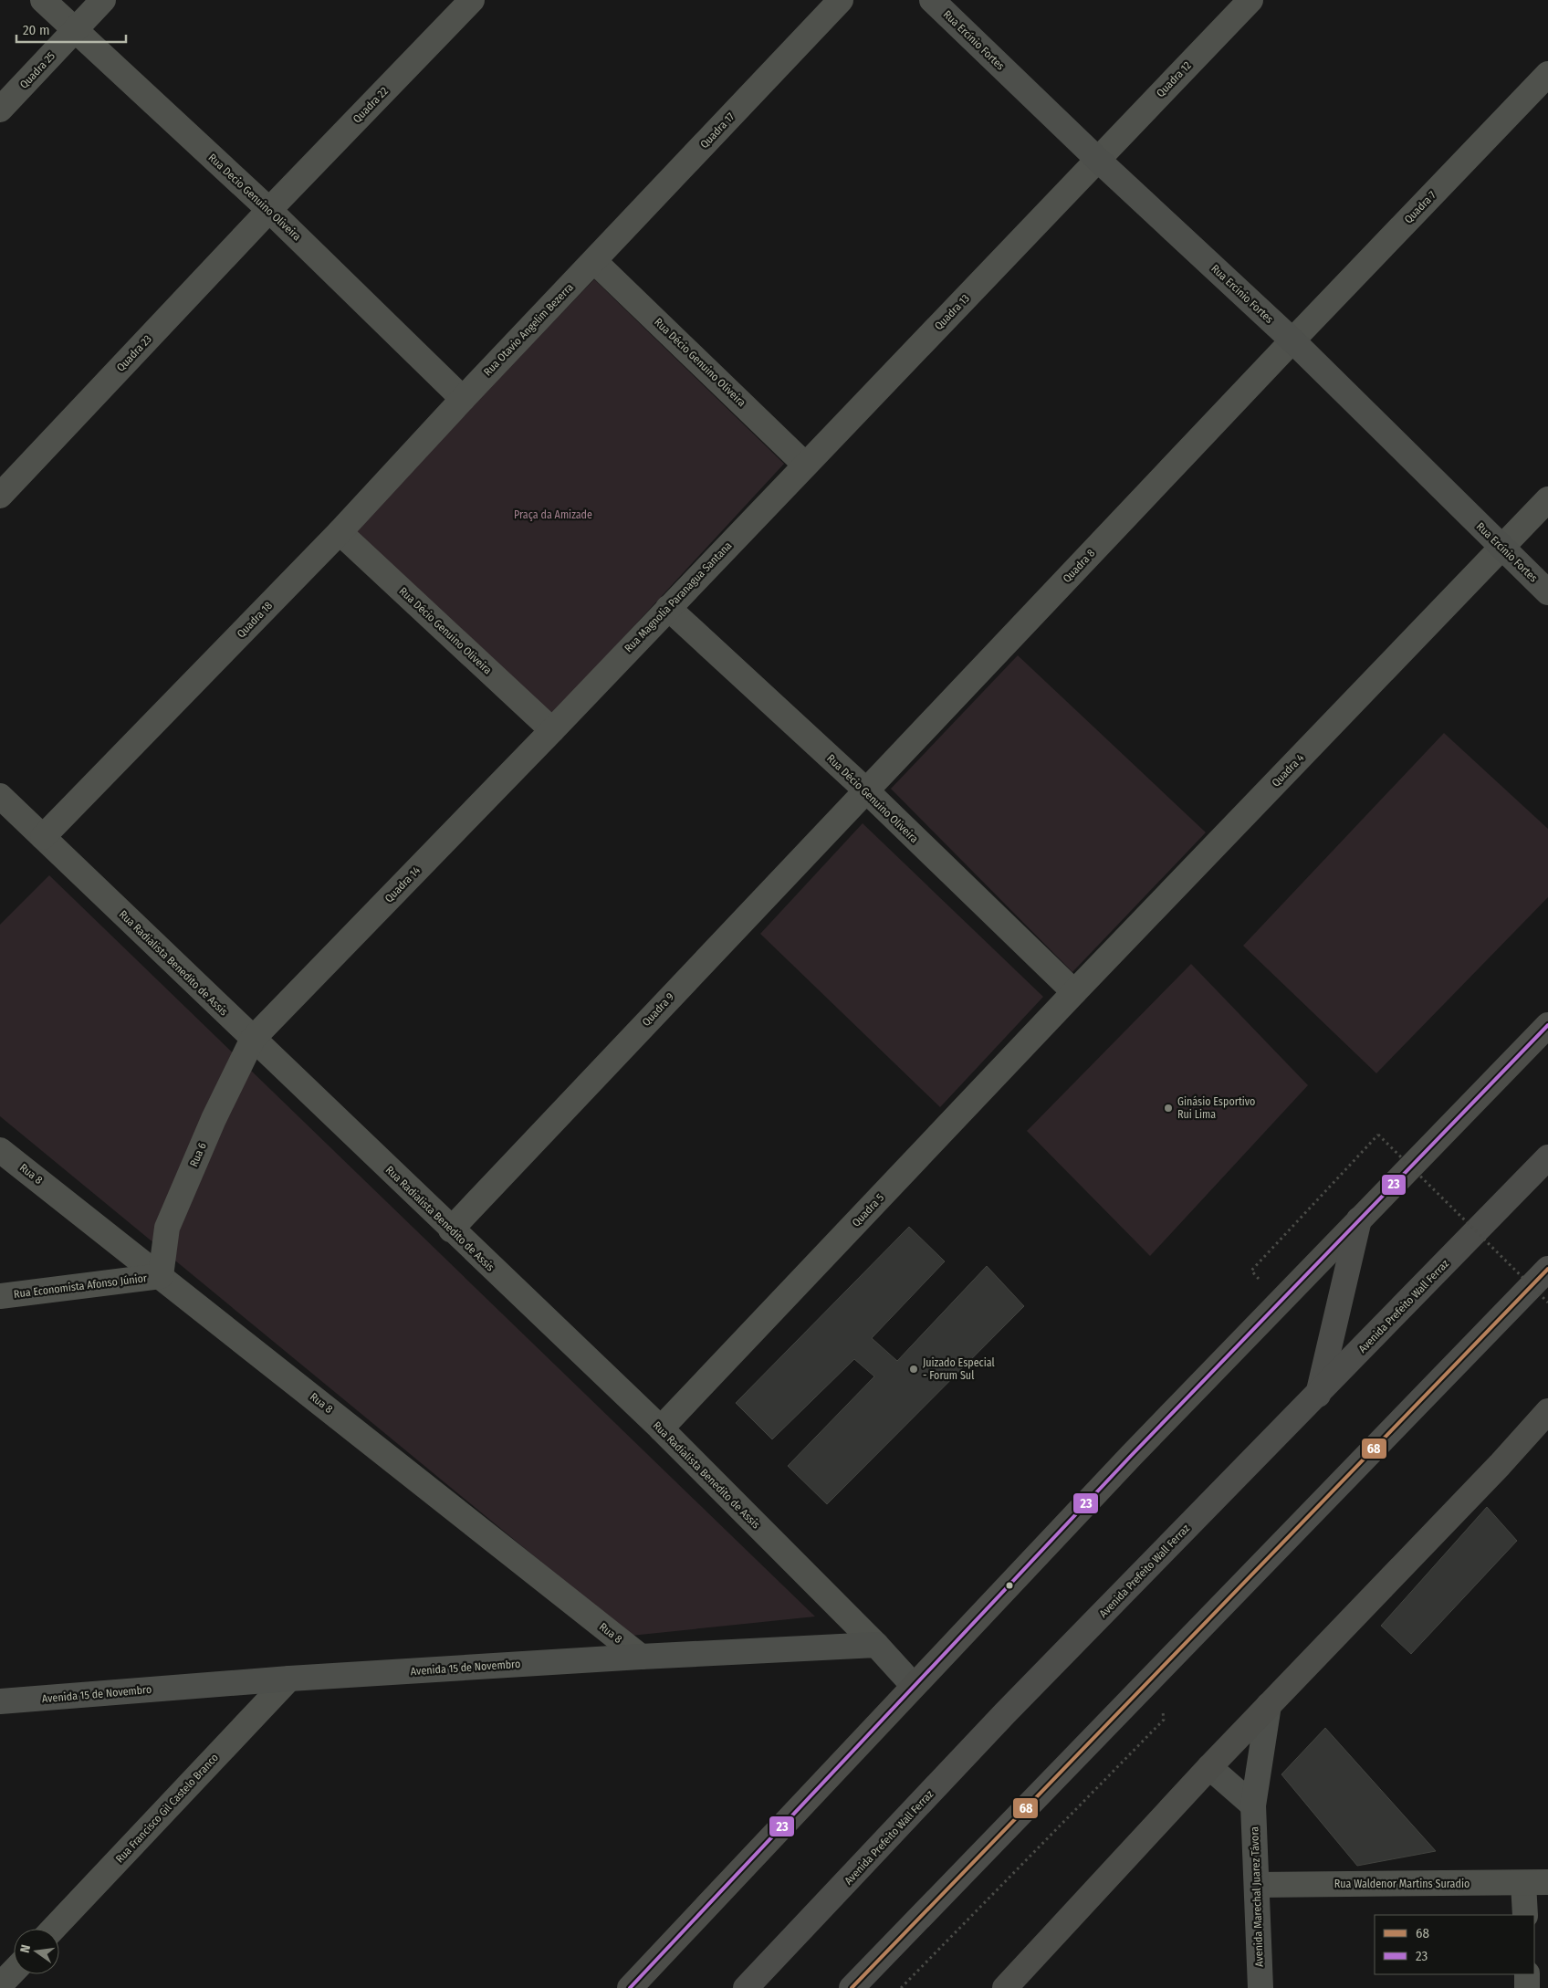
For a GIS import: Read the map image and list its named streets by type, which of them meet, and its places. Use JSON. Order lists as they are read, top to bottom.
{
  "streets": {
    "highway": ["Avenida Prefeito Wall Ferraz"],
    "street": [
      "Rua Ercínio Fortes",
      "Quadra 25",
      "Quadra 12",
      "Quadra 22",
      "Quadra 17",
      "Rua Decio Genuino Oliveira",
      "Quadra 7",
      "Quadra 13",
      "Rua Otavio Angelim Bezerra",
      "Quadra 23",
      "Rua Décio Genuino Oliveira",
      "Quadra 8",
      "Rua Magnolia Paranagua Santana",
      "Quadra 18",
      "Quadra 4",
      "Quadra 14",
      "Rua Radialista Benedito de Assis",
      "Quadra 9",
      "Rua 6",
      "Rua 8",
      "Quadra 5",
      "Rua Economista Afonso Júnior",
      "Avenida 15 de Novembro",
      "Rua Francisco Gil Castelo Branco",
      "Rua Waldenor Martins Suradio",
      "Avenida Marechal Juarez Távora"
    ]
  },
  "crossings": [
    ["Rua Ercínio Fortes", "Quadra 12"],
    ["Rua Ercínio Fortes", "Quadra 7"],
    ["Rua Ercínio Fortes", "Quadra 13"],
    ["Rua Ercínio Fortes", "Quadra 8"],
    ["Rua Ercínio Fortes", "Quadra 4"],
    ["Quadra 25", "Rua Decio Genuino Oliveira"],
    ["Quadra 12", "Quadra 13"],
    ["Quadra 22", "Rua Decio Genuino Oliveira"],
    ["Quadra 22", "Quadra 23"],
    ["Quadra 17", "Rua Otavio Angelim Bezerra"],
    ["Quadra 17", "Rua Décio Genuino Oliveira"],
    ["Rua Decio Genuino Oliveira", "Rua Otavio Angelim Bezerra"],
    ["Rua Decio Genuino Oliveira", "Quadra 23"],
    ["Rua Decio Genuino Oliveira", "Quadra 18"],
    ["Quadra 7", "Quadra 8"],
    ["Quadra 13", "Rua Décio Genuino Oliveira"],
    ["Quadra 13", "Rua Magnolia Paranagua Santana"],
    ["Rua Otavio Angelim Bezerra", "Rua Décio Genuino Oliveira"],
    ["Rua Otavio Angelim Bezerra", "Quadra 18"],
    ["Rua Décio Genuino Oliveira", "Quadra 8"],
    ["Rua Décio Genuino Oliveira", "Rua Magnolia Paranagua Santana"],
    ["Rua Décio Genuino Oliveira", "Quadra 18"],
    ["Rua Décio Genuino Oliveira", "Quadra 4"],
    ["Rua Décio Genuino Oliveira", "Quadra 14"],
    ["Rua Décio Genuino Oliveira", "Quadra 9"],
    ["Rua Décio Genuino Oliveira", "Quadra 5"],
    ["Quadra 8", "Quadra 9"],
    ["Rua Magnolia Paranagua Santana", "Quadra 14"],
    ["Quadra 18", "Rua Radialista Benedito de Assis"],
    ["Quadra 4", "Quadra 5"],
    ["Quadra 14", "Rua Radialista Benedito de Assis"],
    ["Quadra 14", "Rua 6"],
    ["Rua Radialista Benedito de Assis", "Quadra 9"],
    ["Rua Radialista Benedito de Assis", "Rua 6"],
    ["Rua Radialista Benedito de Assis", "Quadra 5"],
    ["Rua Radialista Benedito de Assis", "Avenida 15 de Novembro"],
    ["Rua 6", "Rua 8"],
    ["Rua 6", "Rua Economista Afonso Júnior"],
    ["Rua 8", "Rua Economista Afonso Júnior"],
    ["Rua 8", "Avenida 15 de Novembro"],
    ["Avenida 15 de Novembro", "Rua Francisco Gil Castelo Branco"],
    ["Rua Waldenor Martins Suradio", "Avenida Marechal Juarez Távora"]
  ],
  "parks": ["Praça da Amizade"],
  "places": ["Ginásio Esportivo Rui Lima", "Juizado Especial - Forum Sul"],
  "lines": ["transit line 23", "transit line 68"],
  "legend": ["68", "23"],
  "scale_bar": "20 m",
  "north": "left"
}
